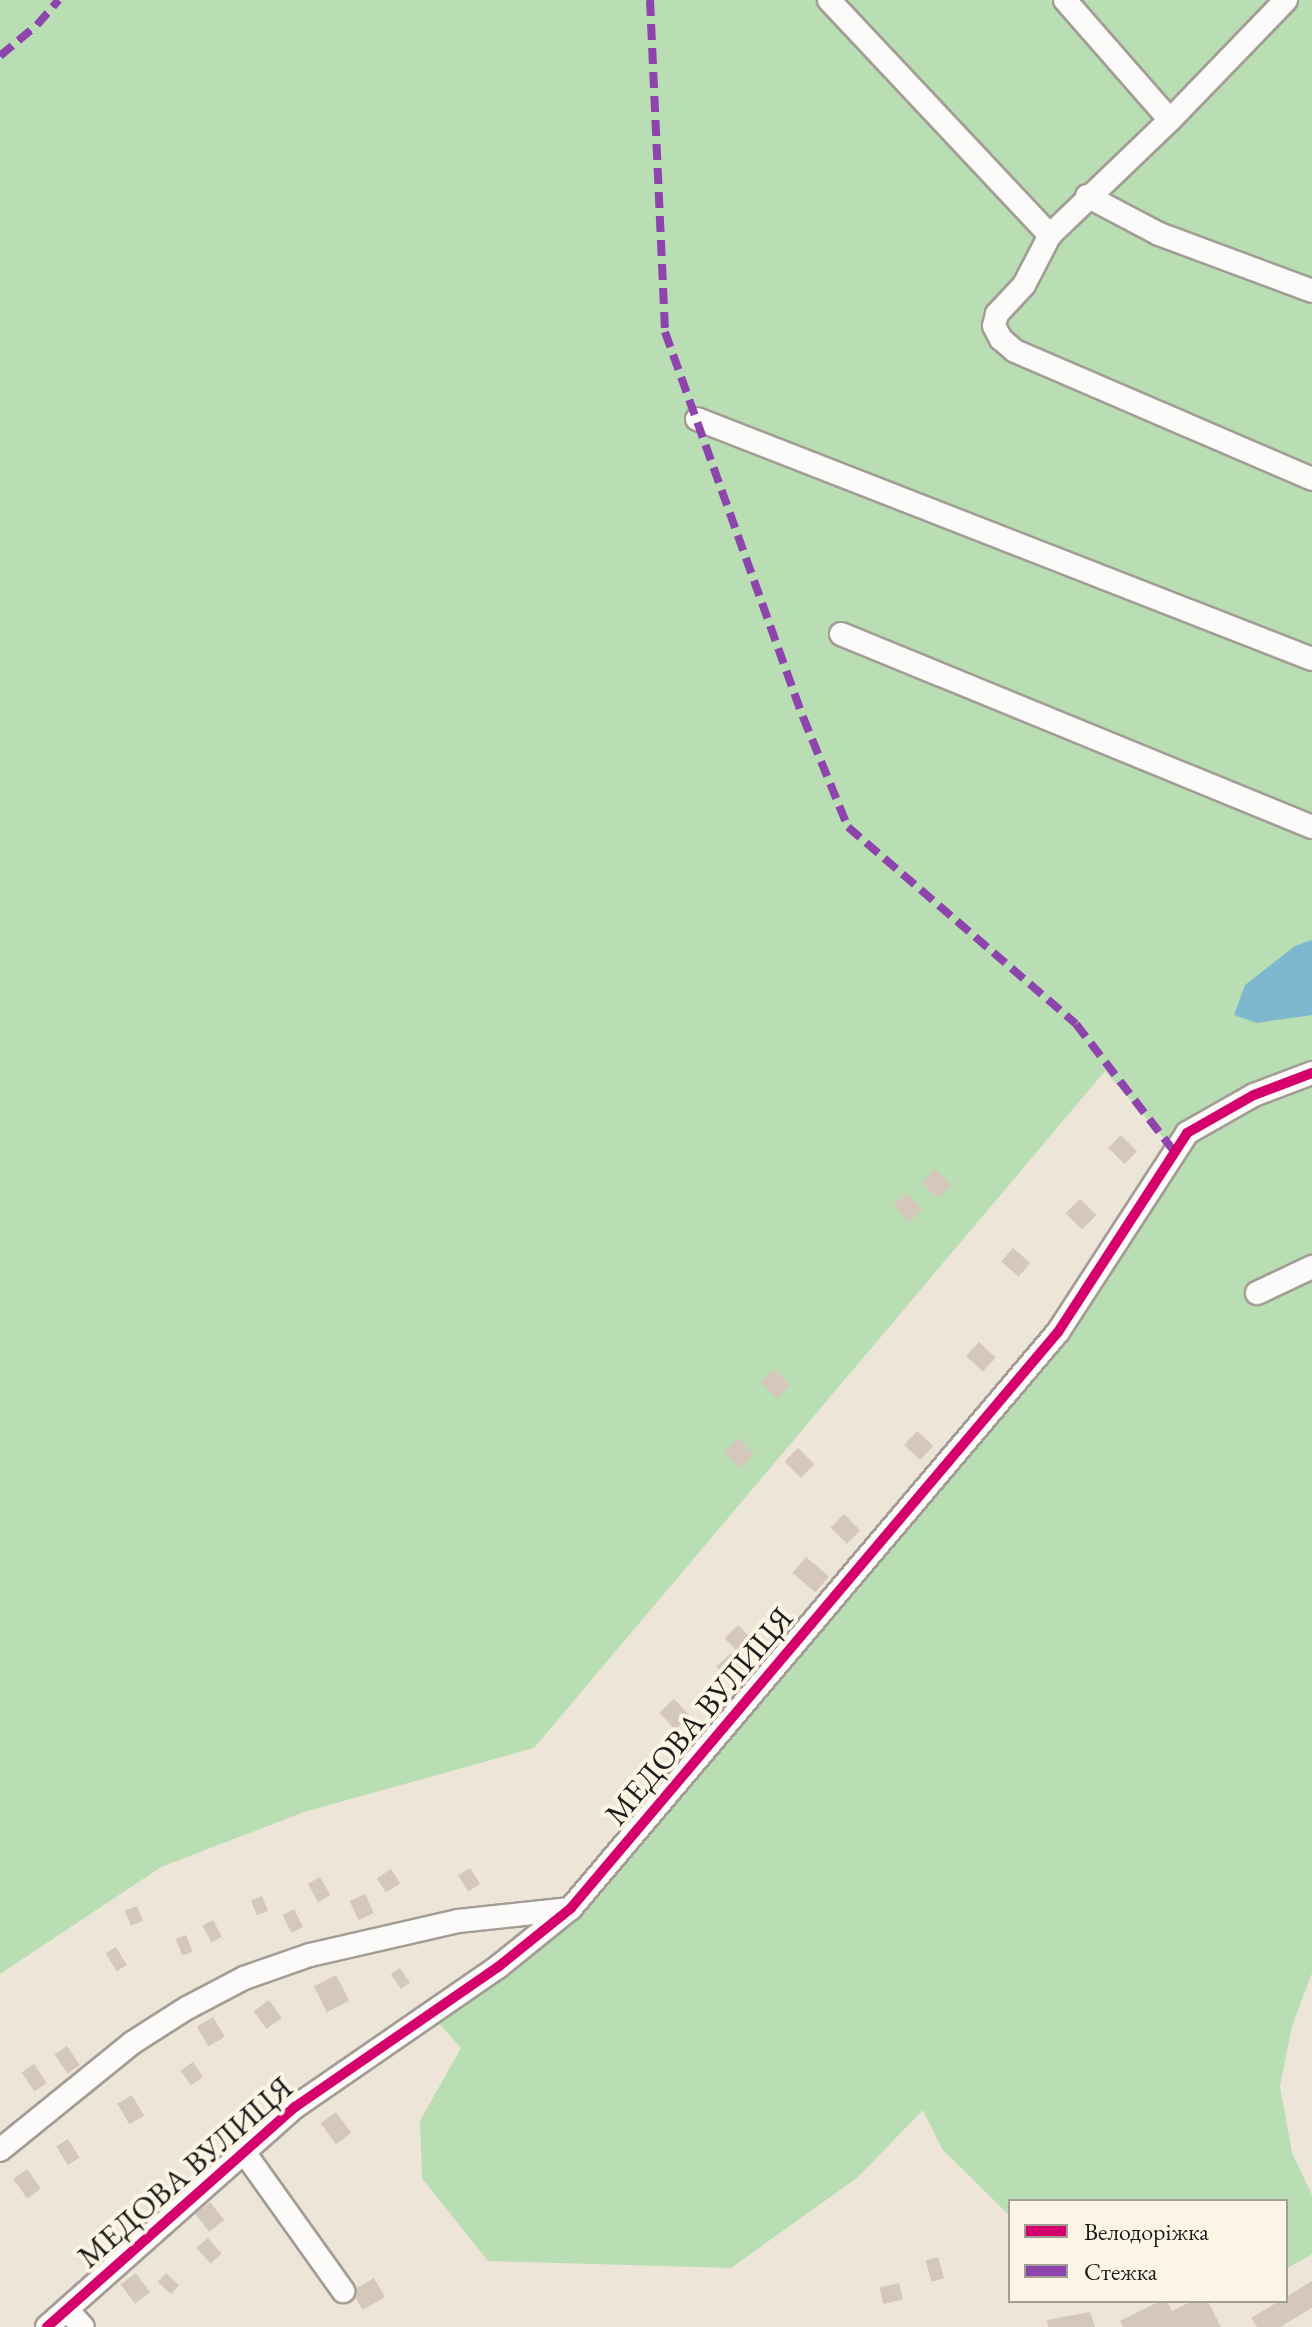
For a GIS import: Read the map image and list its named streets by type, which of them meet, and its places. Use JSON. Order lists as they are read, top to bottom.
{
  "streets": {
    "street": ["МЕДОВА ВУЛИЦЯ"]
  },
  "legend": ["Велодоріжка", "Стежка"]
}
